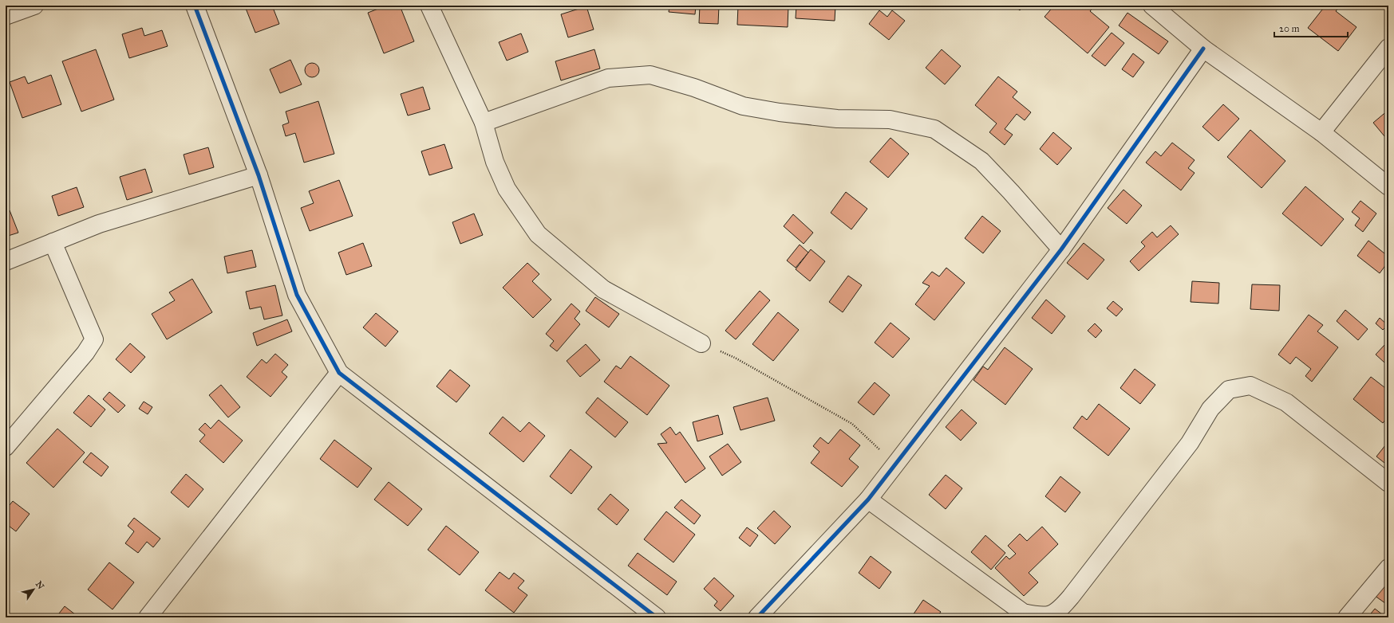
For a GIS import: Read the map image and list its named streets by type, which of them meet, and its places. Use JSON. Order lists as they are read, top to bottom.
{
  "scale_bar": "20 m",
  "north": "top right"
}
